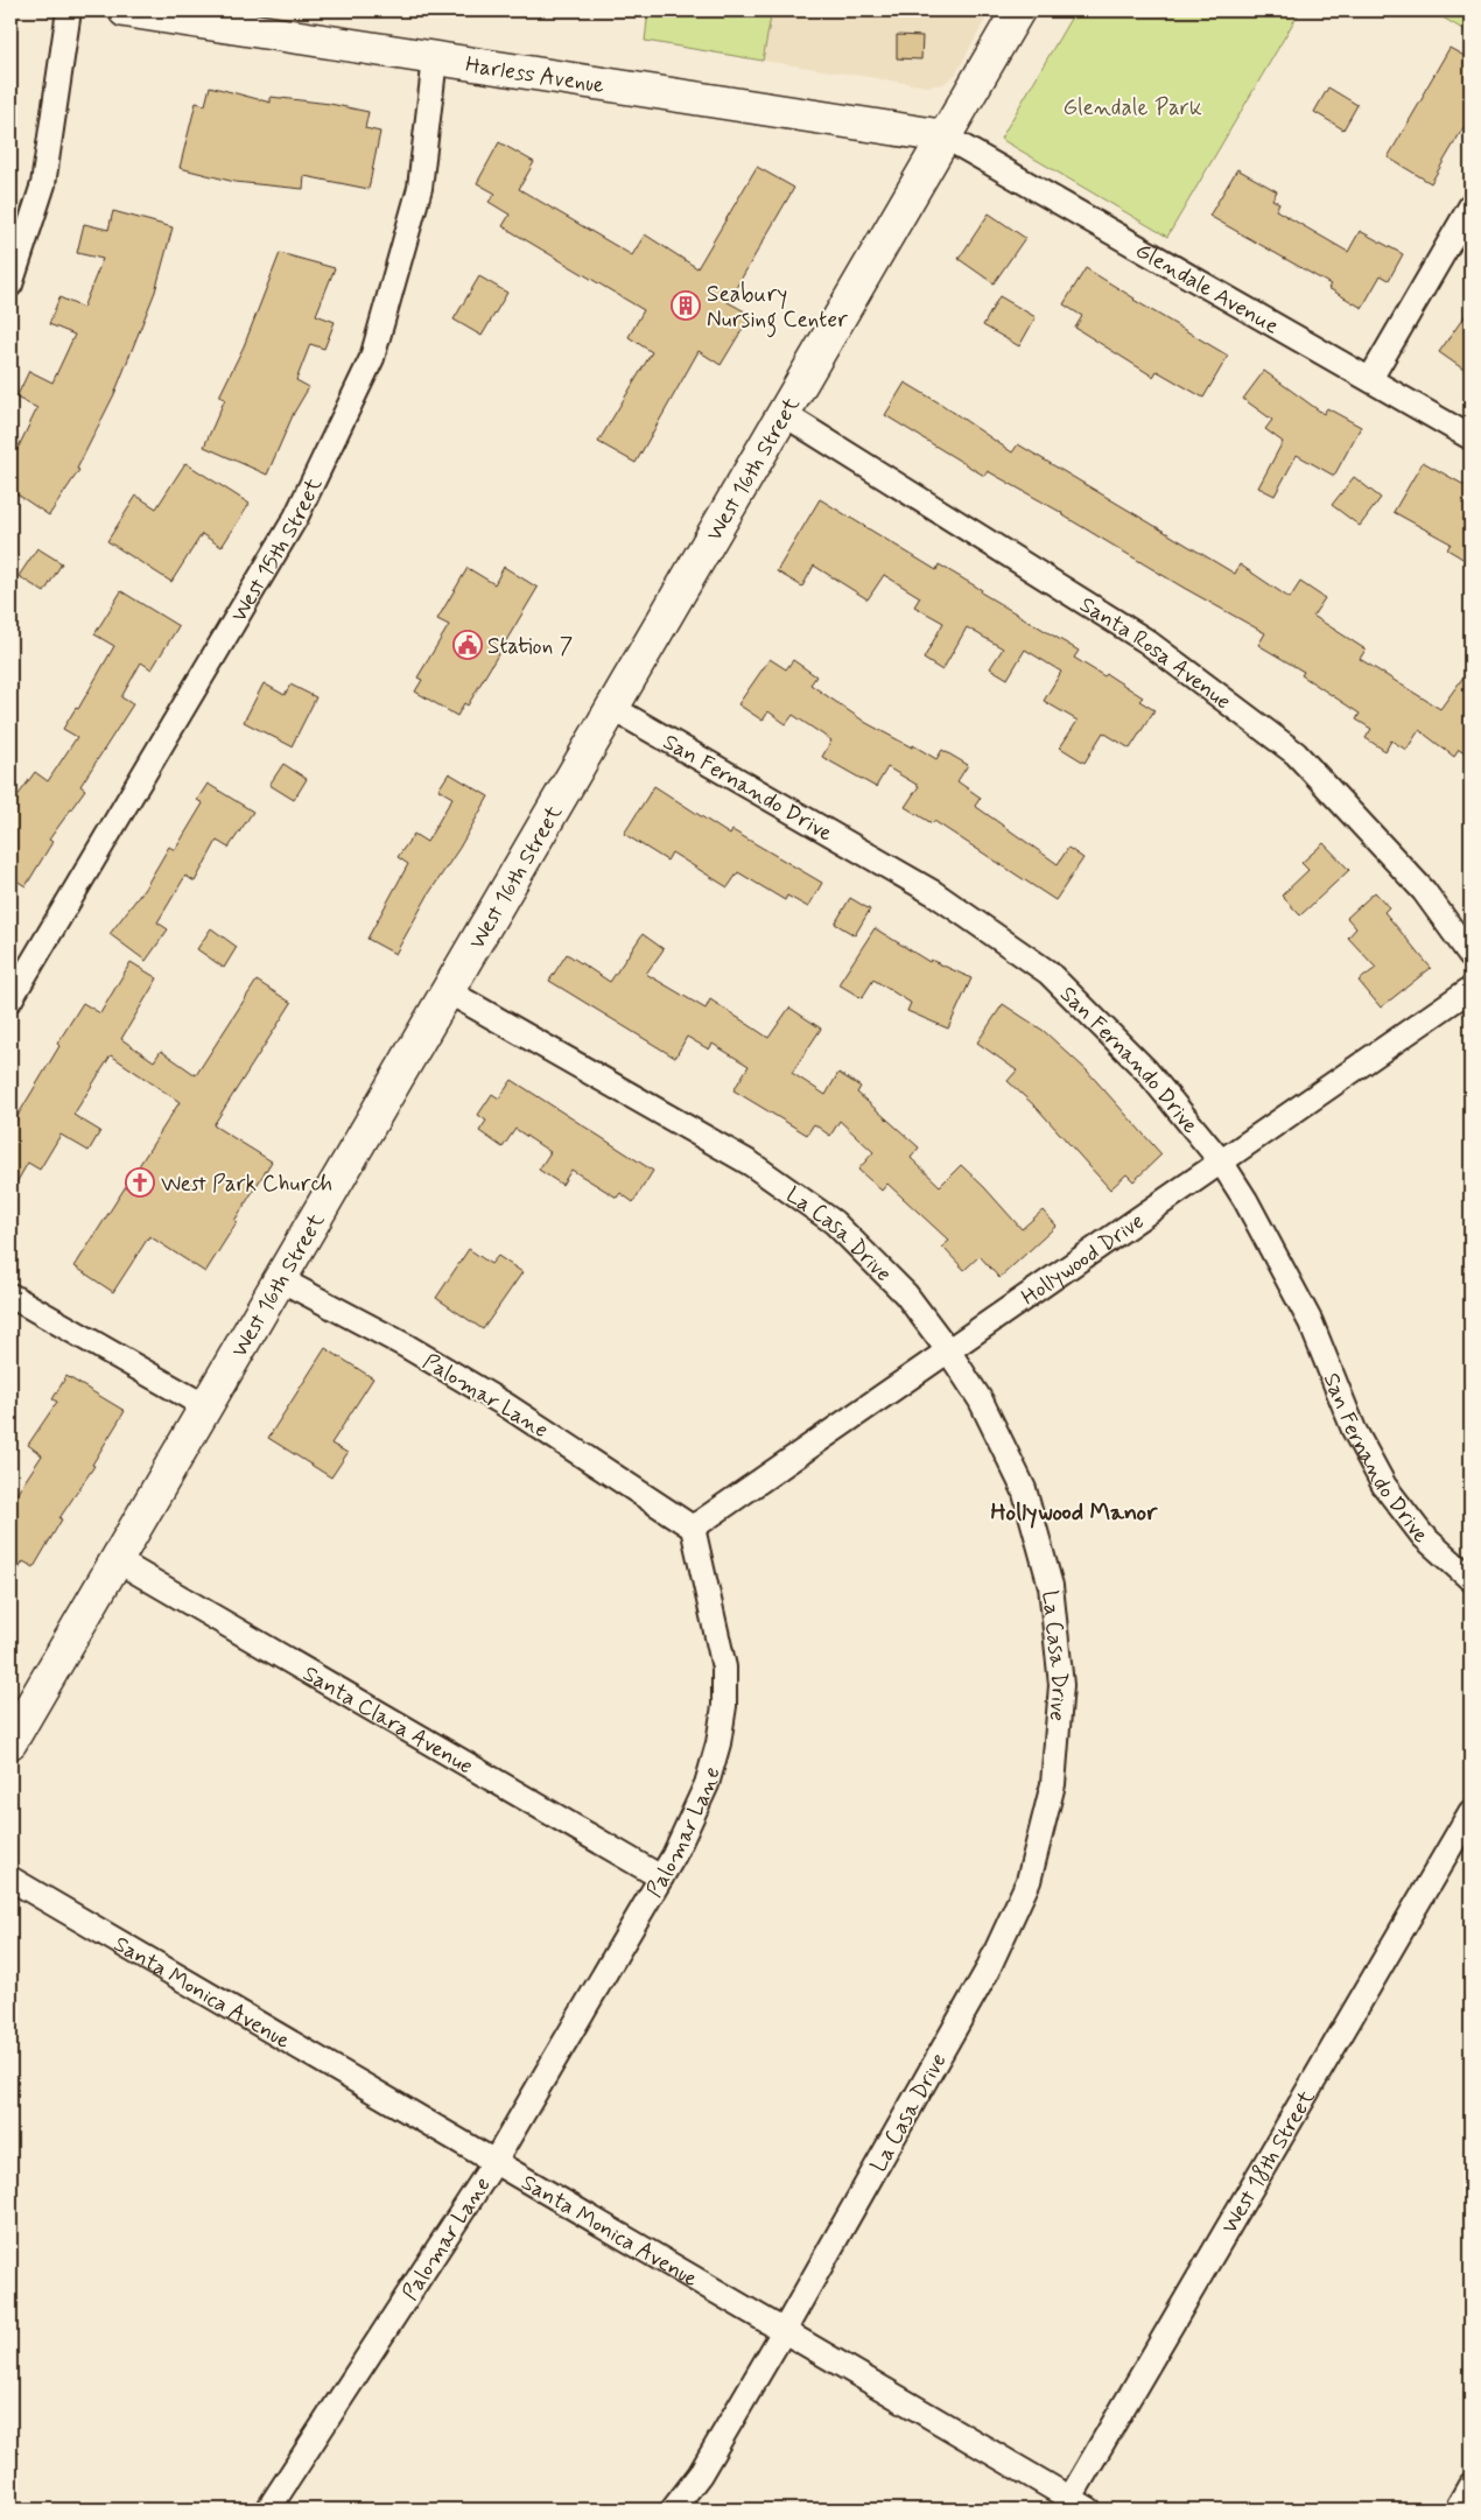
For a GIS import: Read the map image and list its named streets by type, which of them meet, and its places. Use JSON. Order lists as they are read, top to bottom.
{
  "streets": {
    "main road": ["Harless Avenue", "West 16th Street"],
    "street": [
      "Glendale Avenue",
      "West 15th Street",
      "Santa Rosa Avenue",
      "San Fernando Drive",
      "La Casa Drive",
      "Hollywood Drive",
      "Palomar Lane",
      "Santa Clara Avenue",
      "Santa Monica Avenue",
      "West 18th Street"
    ]
  },
  "crossings": [
    ["Harless Avenue", "Glendale Avenue"],
    ["Harless Avenue", "West 16th Street"],
    ["Harless Avenue", "West 15th Street"],
    ["Glendale Avenue", "West 16th Street"],
    ["West 16th Street", "Santa Rosa Avenue"],
    ["West 16th Street", "San Fernando Drive"],
    ["West 16th Street", "La Casa Drive"],
    ["West 16th Street", "Palomar Lane"],
    ["West 16th Street", "Santa Clara Avenue"],
    ["San Fernando Drive", "Hollywood Drive"],
    ["La Casa Drive", "Hollywood Drive"],
    ["La Casa Drive", "Santa Monica Avenue"],
    ["Hollywood Drive", "Palomar Lane"],
    ["Palomar Lane", "Santa Clara Avenue"],
    ["Palomar Lane", "Santa Monica Avenue"],
    ["Santa Monica Avenue", "West 18th Street"]
  ],
  "districts": ["Hollywood Manor"],
  "parks": ["Glendale Park"],
  "places": {
    "building": ["Seabury Nursing Center"],
    "public building": ["Station 7"],
    "church": ["West Park Church"]
  }
}
